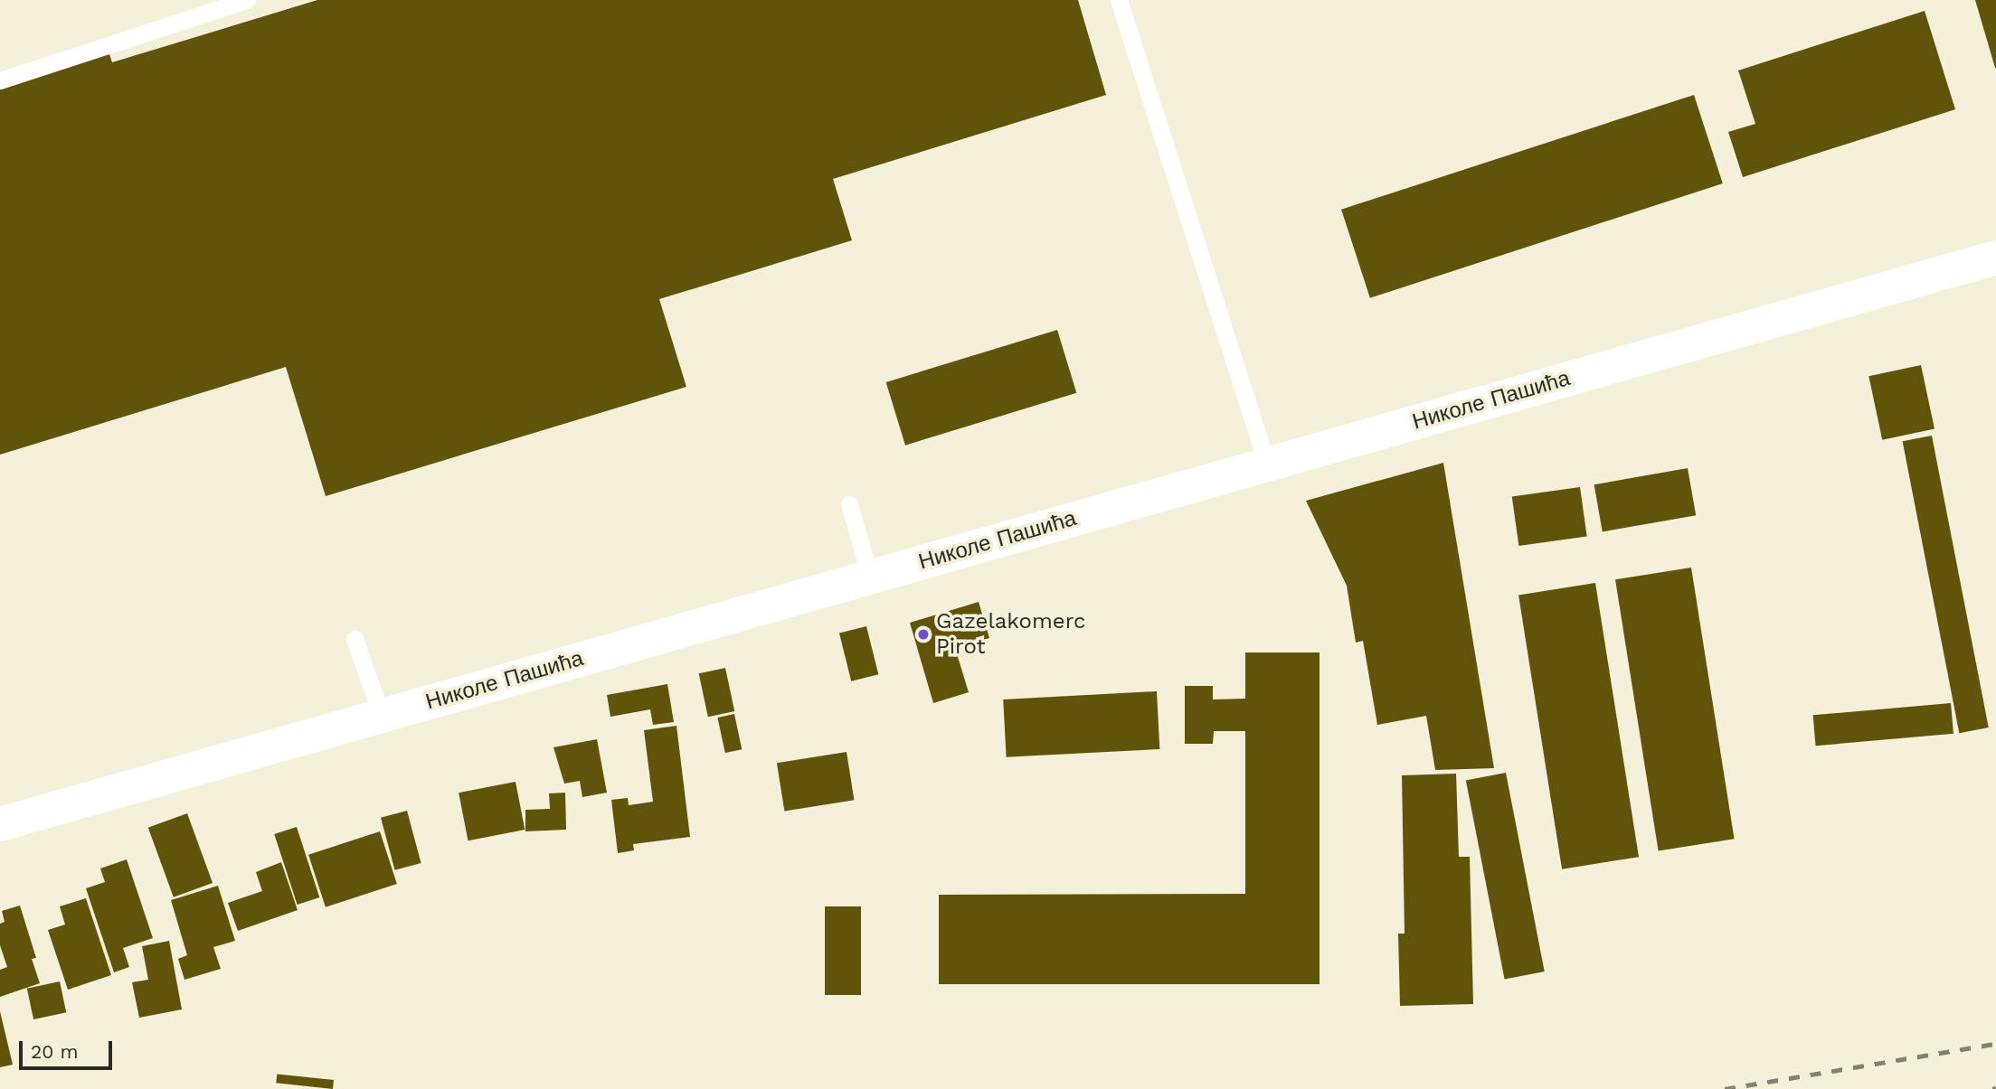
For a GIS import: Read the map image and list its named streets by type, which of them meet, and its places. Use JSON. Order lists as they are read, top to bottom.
{
  "streets": {
    "main road": ["Николе Пашића"]
  },
  "places": ["Gazelakomerc Pirot"],
  "scale_bar": "20 m"
}
